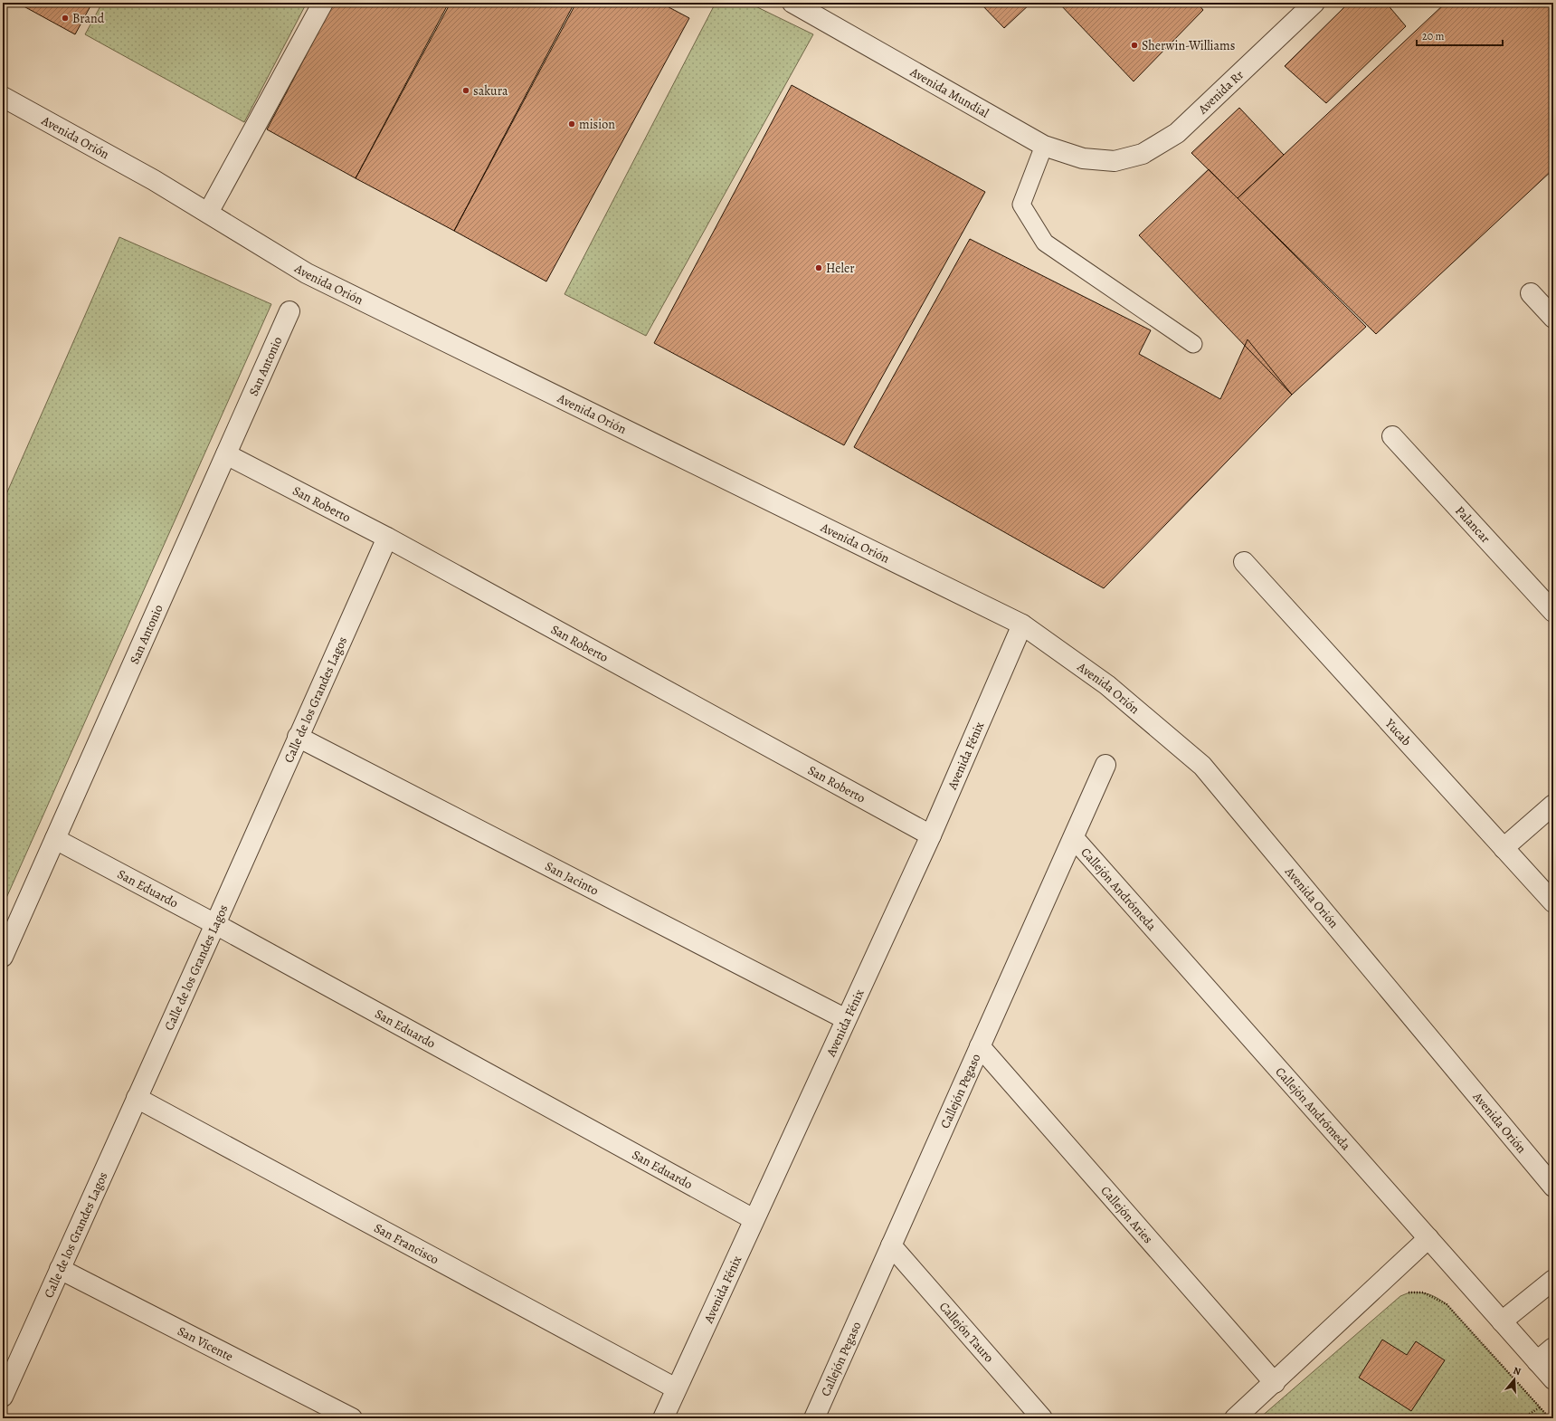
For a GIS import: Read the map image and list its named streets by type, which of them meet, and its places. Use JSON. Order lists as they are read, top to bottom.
{
  "streets": {
    "street": [
      "Avenida Rr",
      "Avenida Mundial",
      "Avenida Orión",
      "San Antonio",
      "San Roberto",
      "Palancar",
      "Calle de los Grandes Lagos",
      "Yucab",
      "Avenida Fénix",
      "San Jacinto",
      "San Eduardo",
      "Callejón Andrómeda",
      "Callejón Pegaso",
      "Callejón Aries",
      "San Francisco",
      "Callejón Tauro",
      "San Vicente"
    ]
  },
  "crossings": [
    ["Avenida Rr", "Avenida Mundial"],
    ["Avenida Orión", "Avenida Fénix"],
    ["San Antonio", "San Roberto"],
    ["San Antonio", "San Eduardo"],
    ["San Roberto", "Calle de los Grandes Lagos"],
    ["San Roberto", "Avenida Fénix"],
    ["Calle de los Grandes Lagos", "San Jacinto"],
    ["Calle de los Grandes Lagos", "San Eduardo"],
    ["Calle de los Grandes Lagos", "San Francisco"],
    ["Calle de los Grandes Lagos", "San Vicente"],
    ["Avenida Fénix", "San Jacinto"],
    ["Avenida Fénix", "San Eduardo"],
    ["Avenida Fénix", "San Francisco"],
    ["Callejón Andrómeda", "Callejón Pegaso"],
    ["Callejón Pegaso", "Callejón Aries"],
    ["Callejón Pegaso", "Callejón Tauro"]
  ],
  "places": [
    "Brand",
    "Sherwin-Williams",
    "sakura",
    "mision",
    "Heler"
  ],
  "scale_bar": "20 m",
  "north": "top"
}
